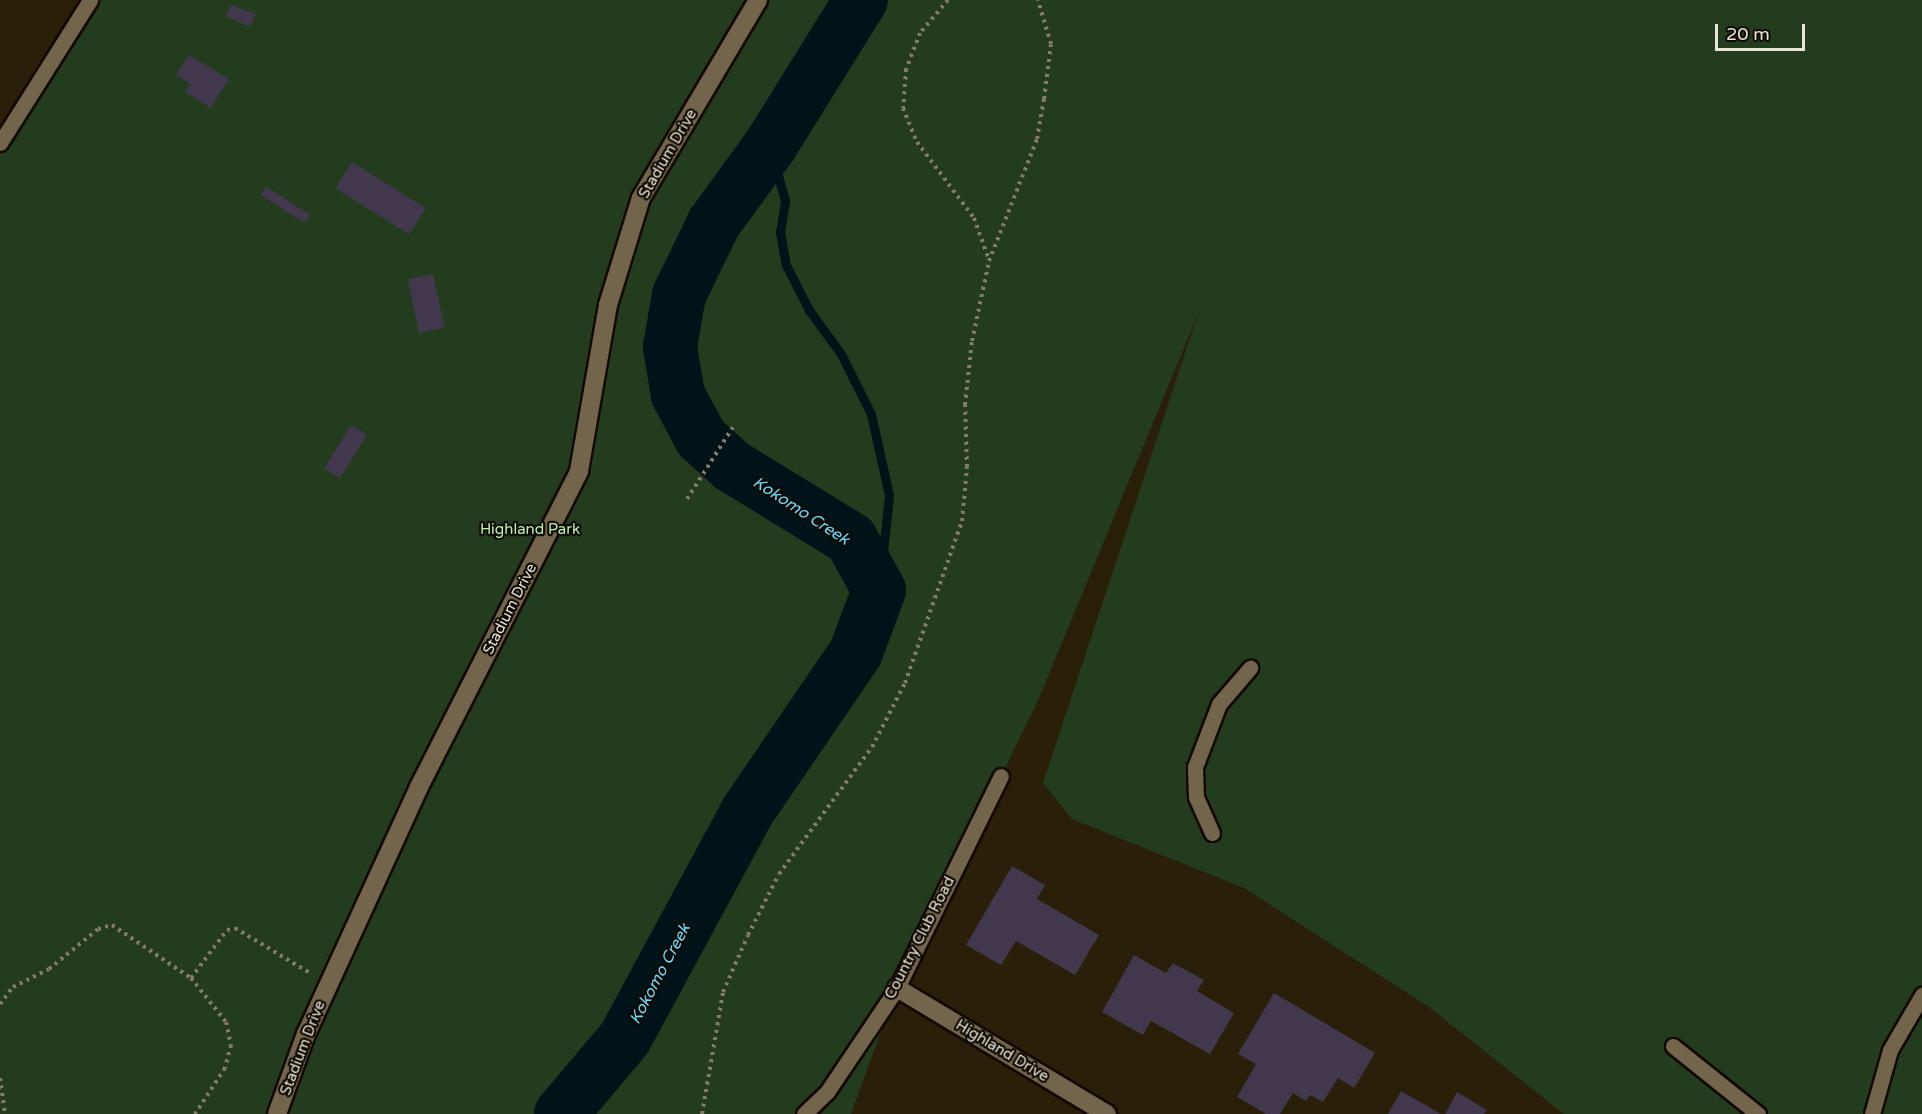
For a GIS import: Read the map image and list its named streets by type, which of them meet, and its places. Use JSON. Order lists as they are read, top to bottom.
{
  "streets": {
    "street": ["Stadium Drive", "Highland Drive"],
    "lane": ["Country Club Road"]
  },
  "crossings": [
    ["Country Club Road", "Highland Drive"]
  ],
  "water": ["Kokomo Creek"],
  "parks": ["Highland Park"],
  "scale_bar": "20 m"
}
